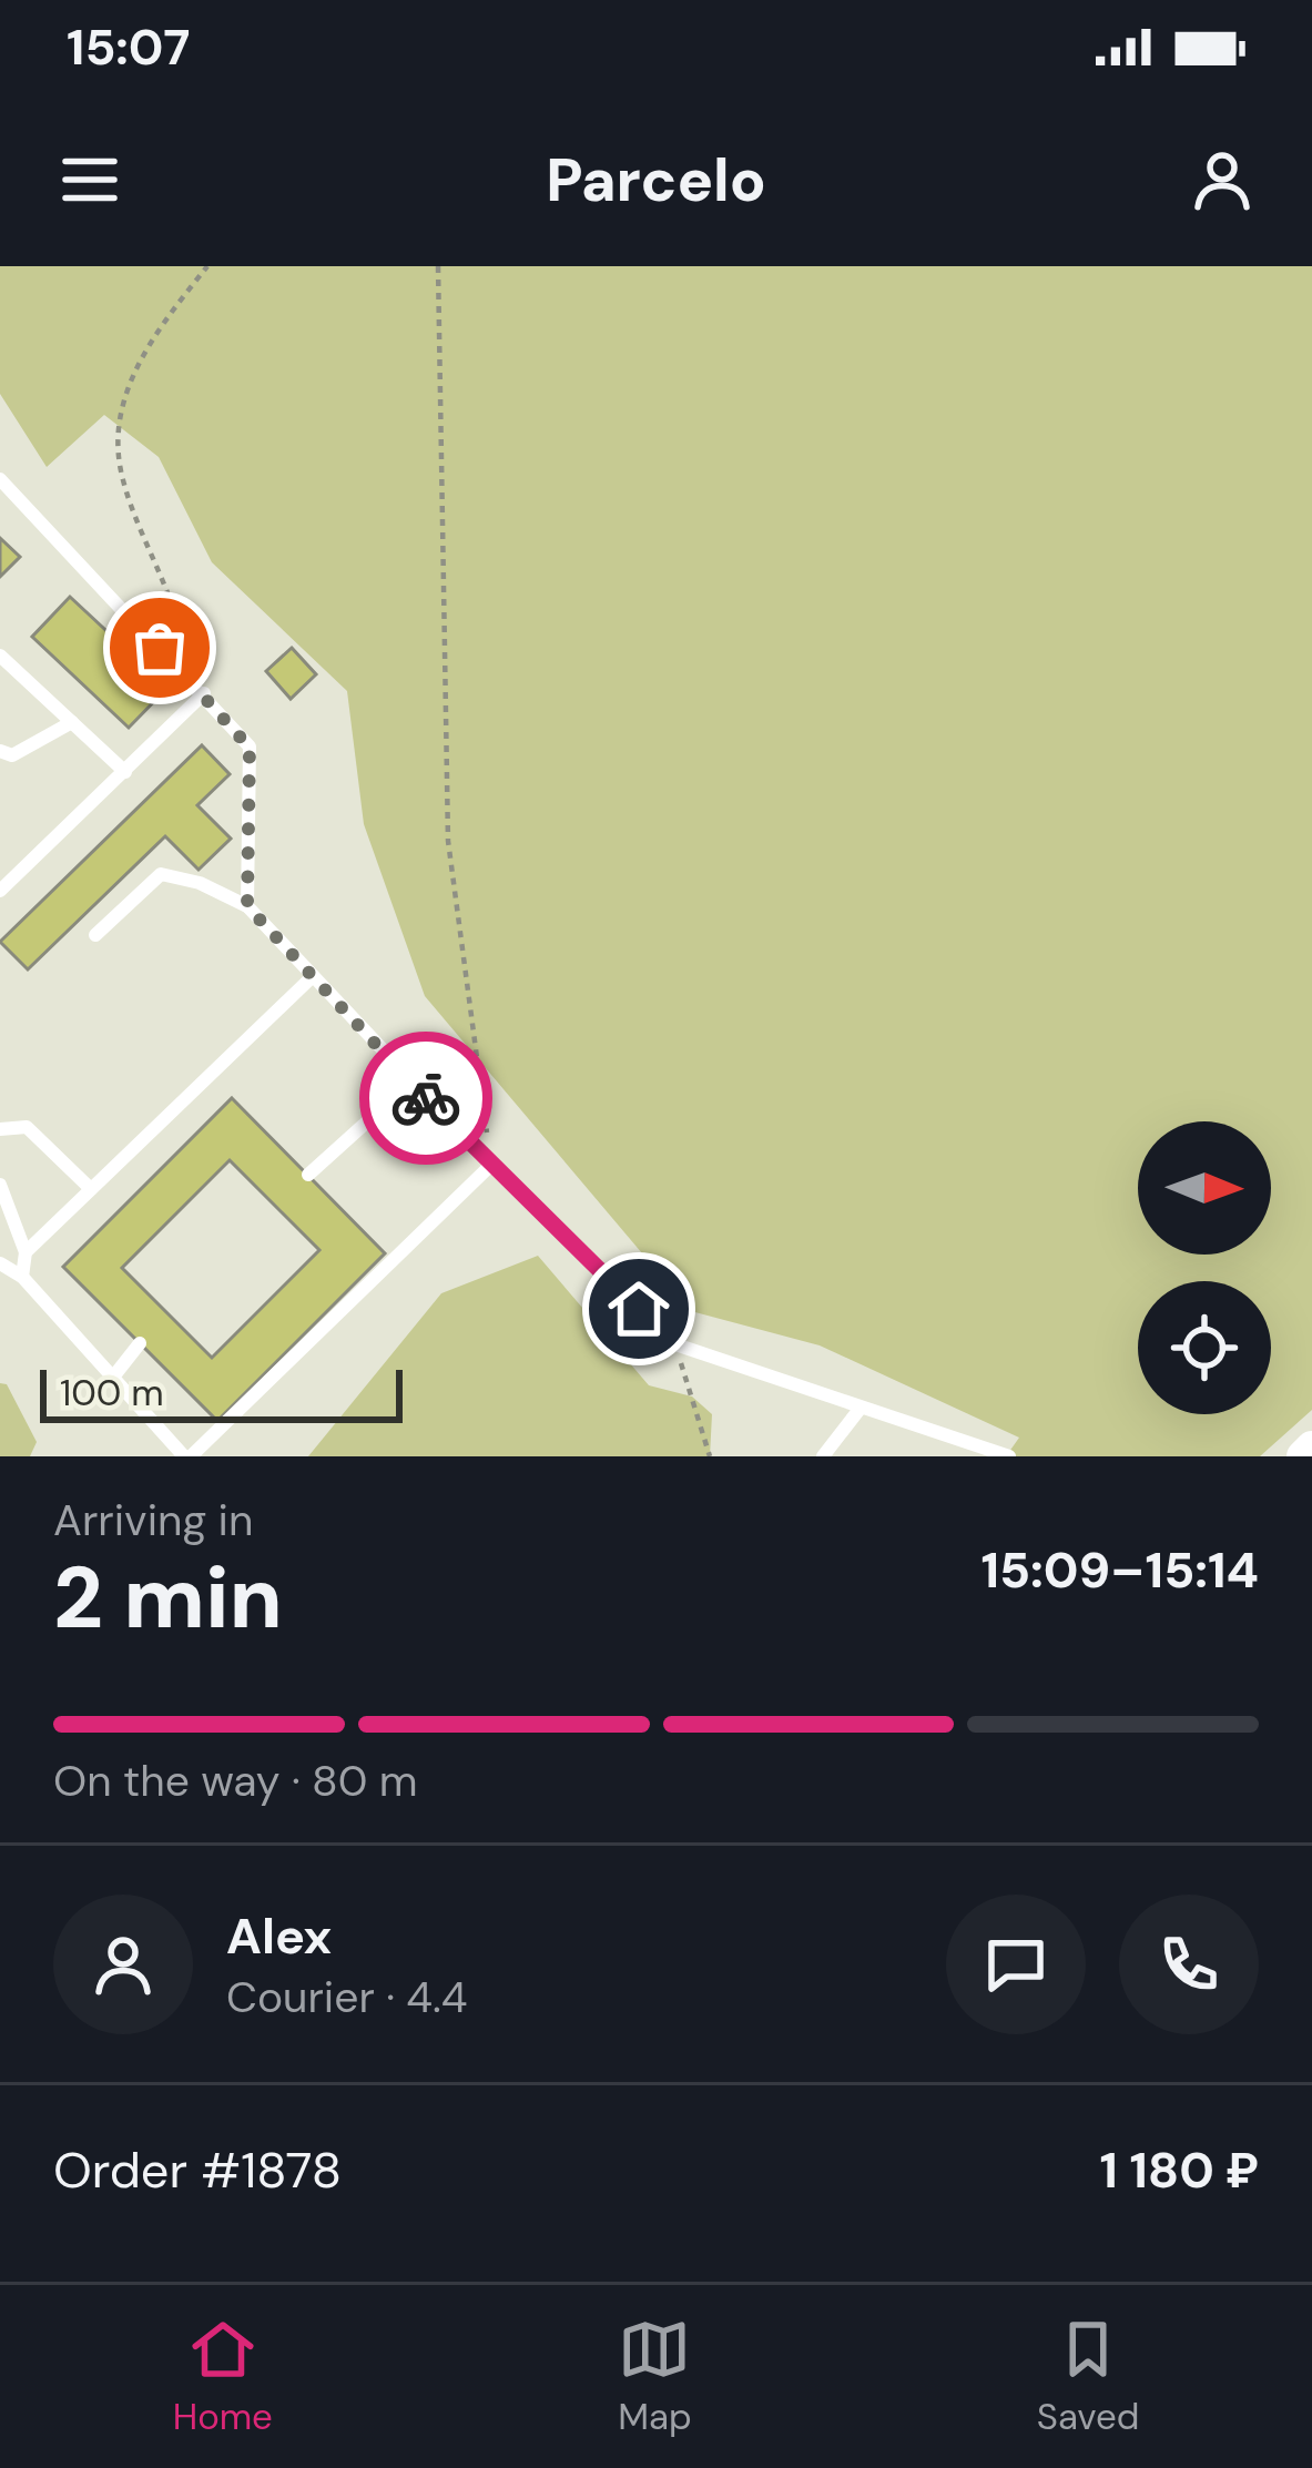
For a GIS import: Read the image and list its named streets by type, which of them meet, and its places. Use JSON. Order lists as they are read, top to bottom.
{
  "scale_bar": "100 m",
  "north": "right",
  "page": {
    "status": "15:07",
    "header": "Parcelo",
    "scale": "100 m",
    "heading": ["2 min", "Arriving in", "15:09–15:14"],
    "panel": [
      "Alex",
      "Courier · 4.4",
      "Order #1878",
      "1 180 ₽"
    ],
    "bar": "On the way · 80 m",
    "tabs": ["Home", "Map", "Saved"]
  }
}
